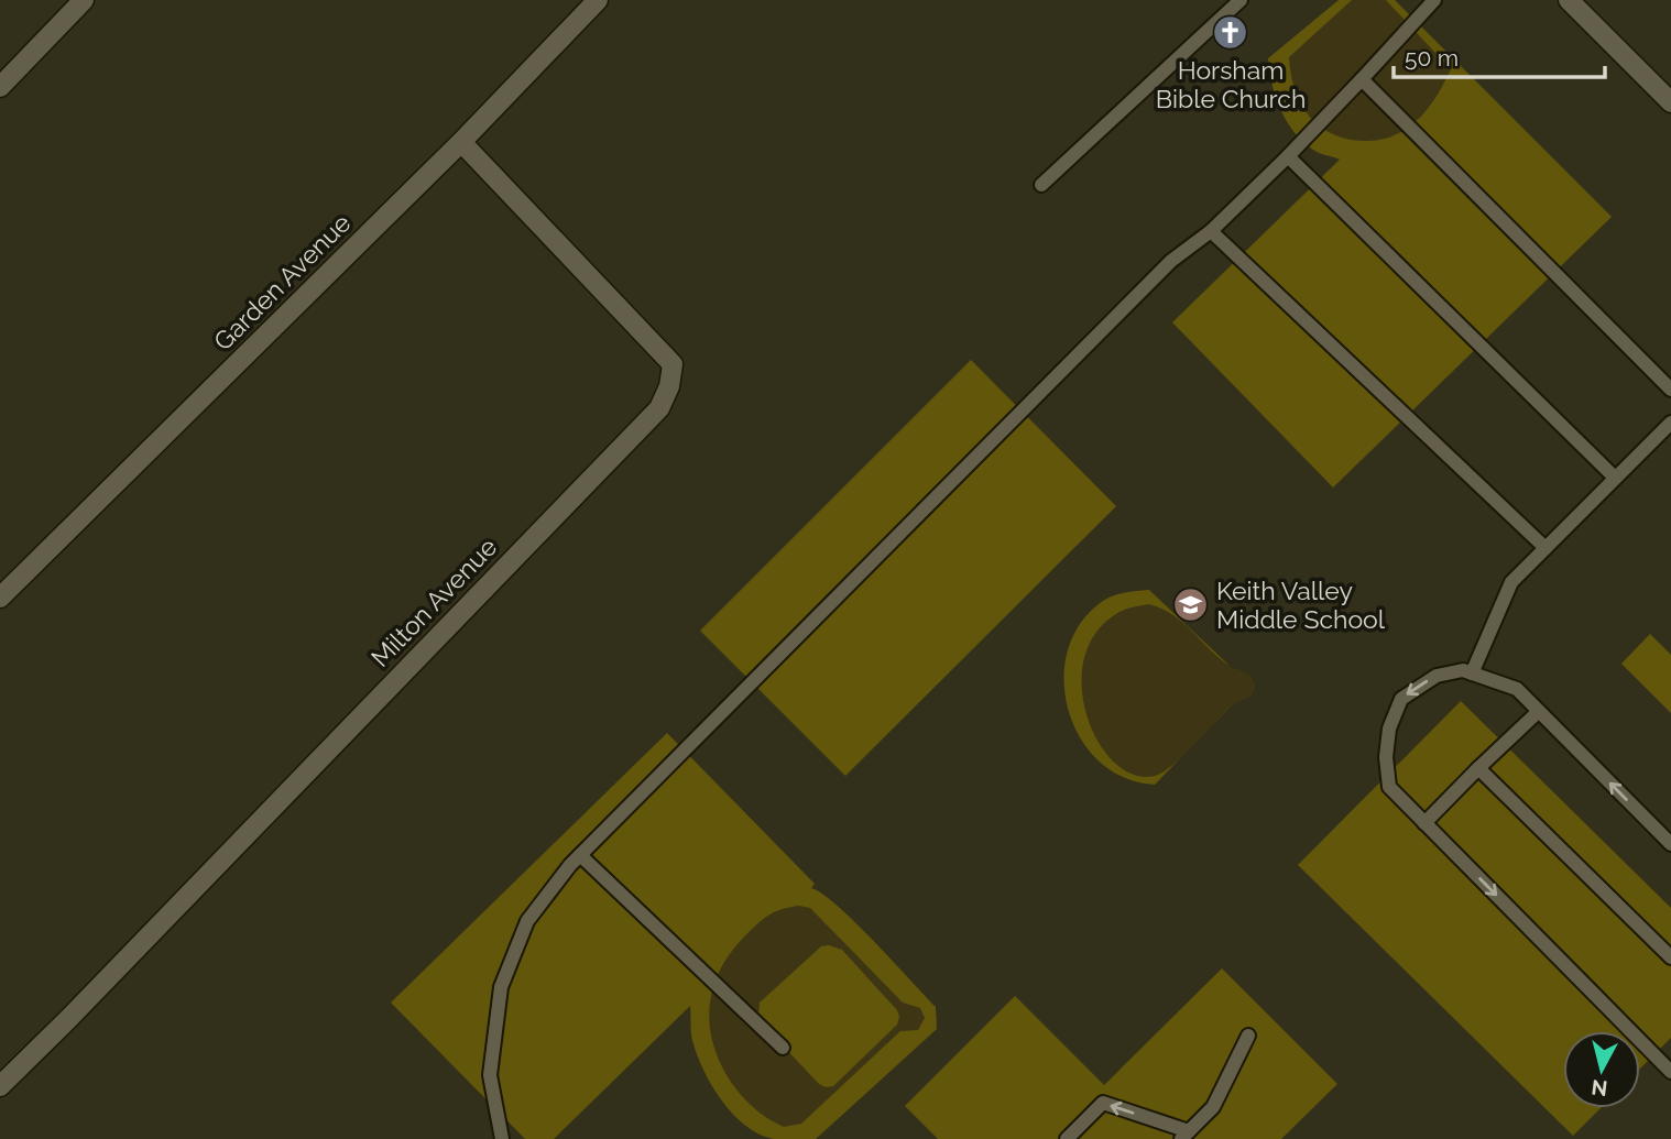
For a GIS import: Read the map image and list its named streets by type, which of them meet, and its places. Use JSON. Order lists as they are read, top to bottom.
{
  "streets": {
    "street": ["Garden Avenue", "Milton Avenue"]
  },
  "crossings": [
    ["Garden Avenue", "Milton Avenue"]
  ],
  "places": {
    "church": ["Horsham Bible Church"],
    "school or university": ["Keith Valley Middle School"]
  },
  "scale_bar": "50 m",
  "north": "bottom"
}
